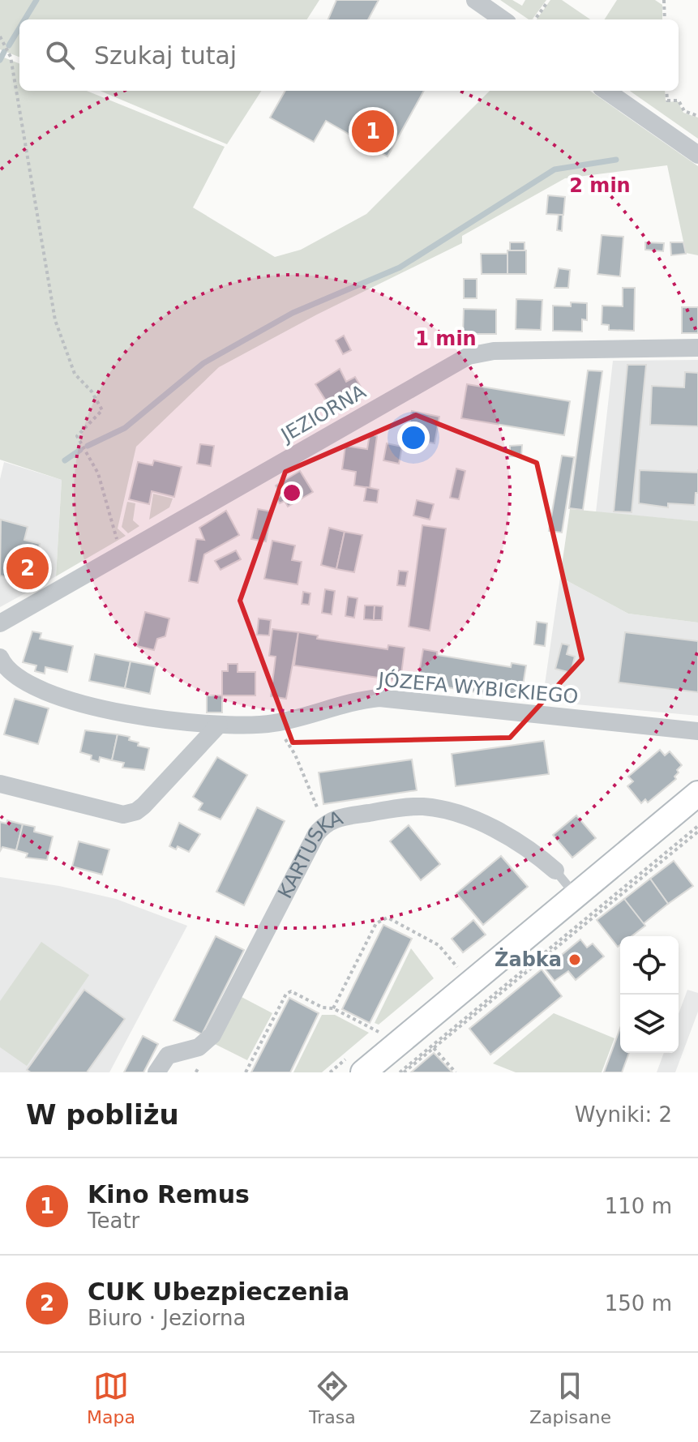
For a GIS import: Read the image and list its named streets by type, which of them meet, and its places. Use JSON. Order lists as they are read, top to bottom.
{
  "streets": {
    "street": ["JEZIORNA", "JÓZEFA WYBICKIEGO", "KARTUSKA"]
  },
  "places": ["Żabka"],
  "page": {
    "search": "Szukaj tutaj",
    "pins": ["1", "2"],
    "heading": ["W pobliżu", "Wyniki: 2"],
    "list": [
      {
        "mark": "1",
        "name": "Kino Remus",
        "note": "Teatr",
        "value": "110 m"
      },
      {
        "mark": "2",
        "name": "CUK Ubezpieczenia",
        "note": "Biuro · Jeziorna",
        "value": "150 m"
      }
    ],
    "nav": ["Mapa", "Trasa", "Zapisane"]
  },
  "rings": ["2 min", "1 min"]
}
